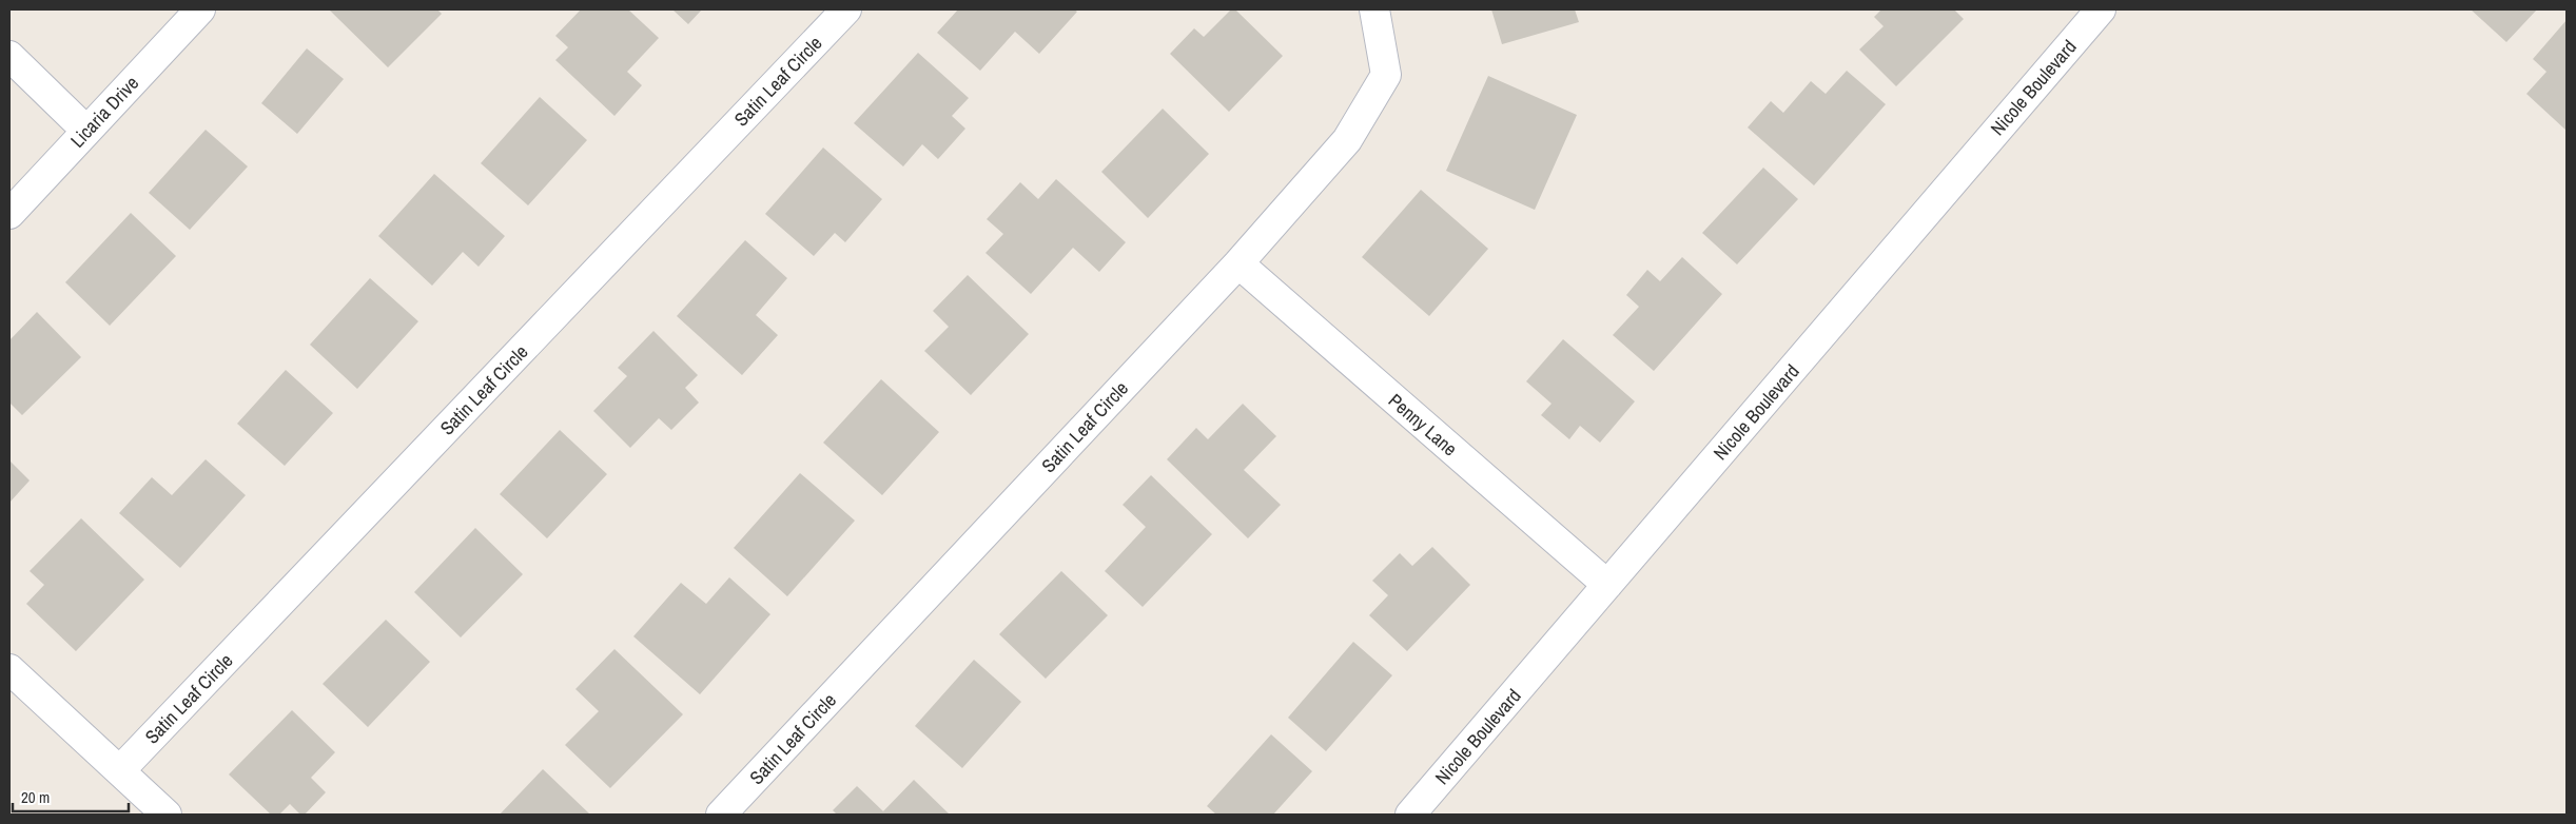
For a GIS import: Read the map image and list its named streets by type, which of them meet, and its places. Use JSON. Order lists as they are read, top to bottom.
{
  "streets": {
    "street": [
      "Satin Leaf Circle",
      "Nicole Boulevard",
      "Licaria Drive",
      "Penny Lane"
    ]
  },
  "crossings": [
    ["Satin Leaf Circle", "Penny Lane"],
    ["Nicole Boulevard", "Penny Lane"]
  ],
  "scale_bar": "20 m"
}
